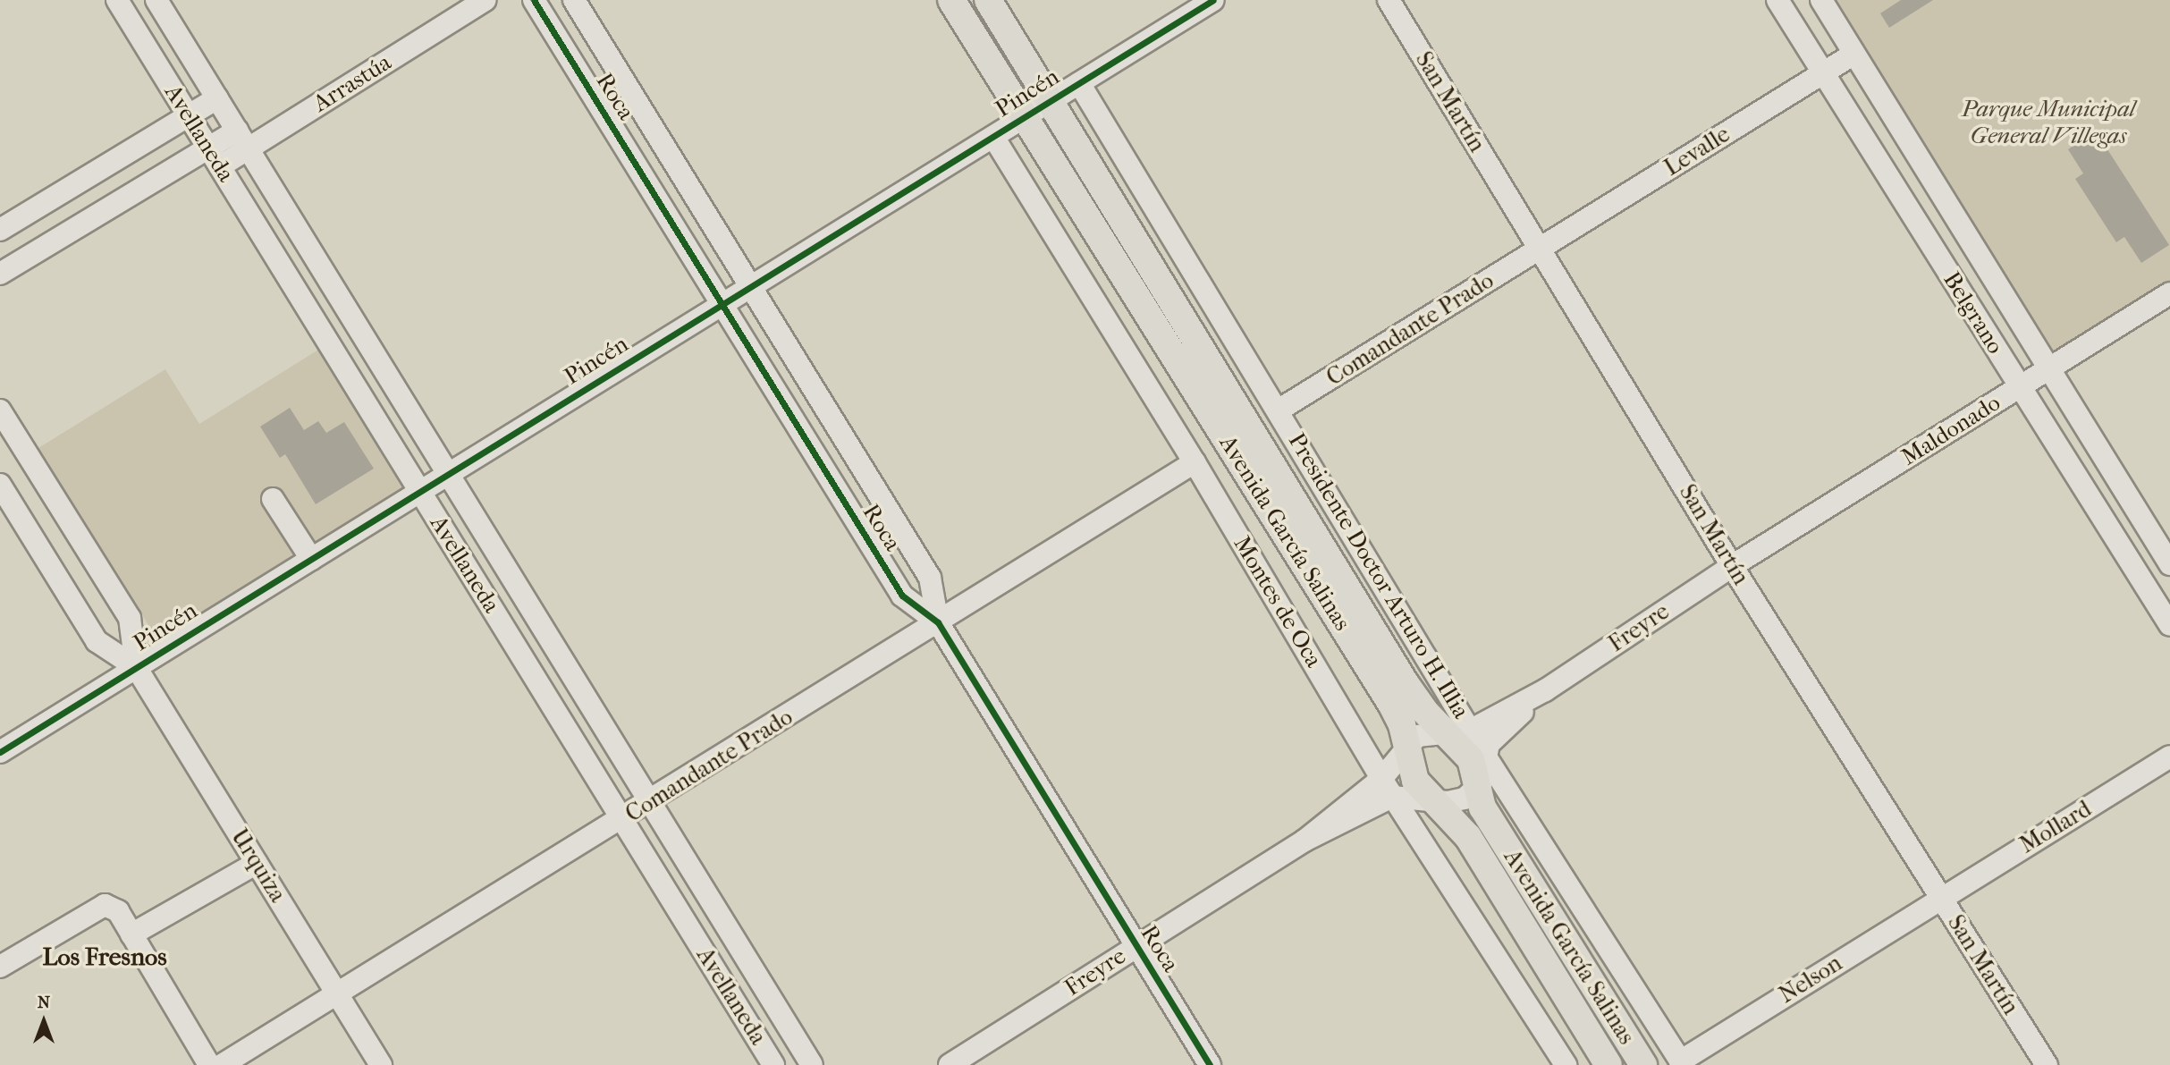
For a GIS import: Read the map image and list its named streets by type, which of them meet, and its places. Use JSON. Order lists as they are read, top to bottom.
{
  "streets": {
    "main road": ["Avenida García Salinas"],
    "street": [
      "Arrastúa",
      "Pincén",
      "Roca",
      "San Martín",
      "Avellaneda",
      "Levalle",
      "Belgrano",
      "Comandante Prado",
      "Maldonado",
      "Presidente Doctor Arturo H. Illia",
      "Montes de Oca",
      "Freyre",
      "Mollard",
      "Urquiza",
      "Nelson"
    ]
  },
  "crossings": [
    ["Arrastúa", "Avellaneda"],
    ["Pincén", "Roca"],
    ["Pincén", "Avellaneda"],
    ["Pincén", "Avenida García Salinas"],
    ["Pincén", "Presidente Doctor Arturo H. Illia"],
    ["Pincén", "Montes de Oca"],
    ["Pincén", "Urquiza"],
    ["Roca", "Comandante Prado"],
    ["Roca", "Freyre"],
    ["San Martín", "Levalle"],
    ["San Martín", "Comandante Prado"],
    ["San Martín", "Maldonado"],
    ["San Martín", "Freyre"],
    ["San Martín", "Mollard"],
    ["San Martín", "Nelson"],
    ["Avellaneda", "Comandante Prado"],
    ["Levalle", "Belgrano"],
    ["Levalle", "Comandante Prado"],
    ["Belgrano", "Maldonado"],
    ["Comandante Prado", "Presidente Doctor Arturo H. Illia"],
    ["Comandante Prado", "Montes de Oca"],
    ["Comandante Prado", "Urquiza"],
    ["Maldonado", "Freyre"],
    ["Avenida García Salinas", "Presidente Doctor Arturo H. Illia"],
    ["Avenida García Salinas", "Freyre"],
    ["Presidente Doctor Arturo H. Illia", "Freyre"],
    ["Presidente Doctor Arturo H. Illia", "Nelson"],
    ["Montes de Oca", "Freyre"],
    ["Mollard", "Nelson"]
  ],
  "districts": ["Los Fresnos"],
  "parks": ["Parque Municipal General Villegas"],
  "north": "top"
}
